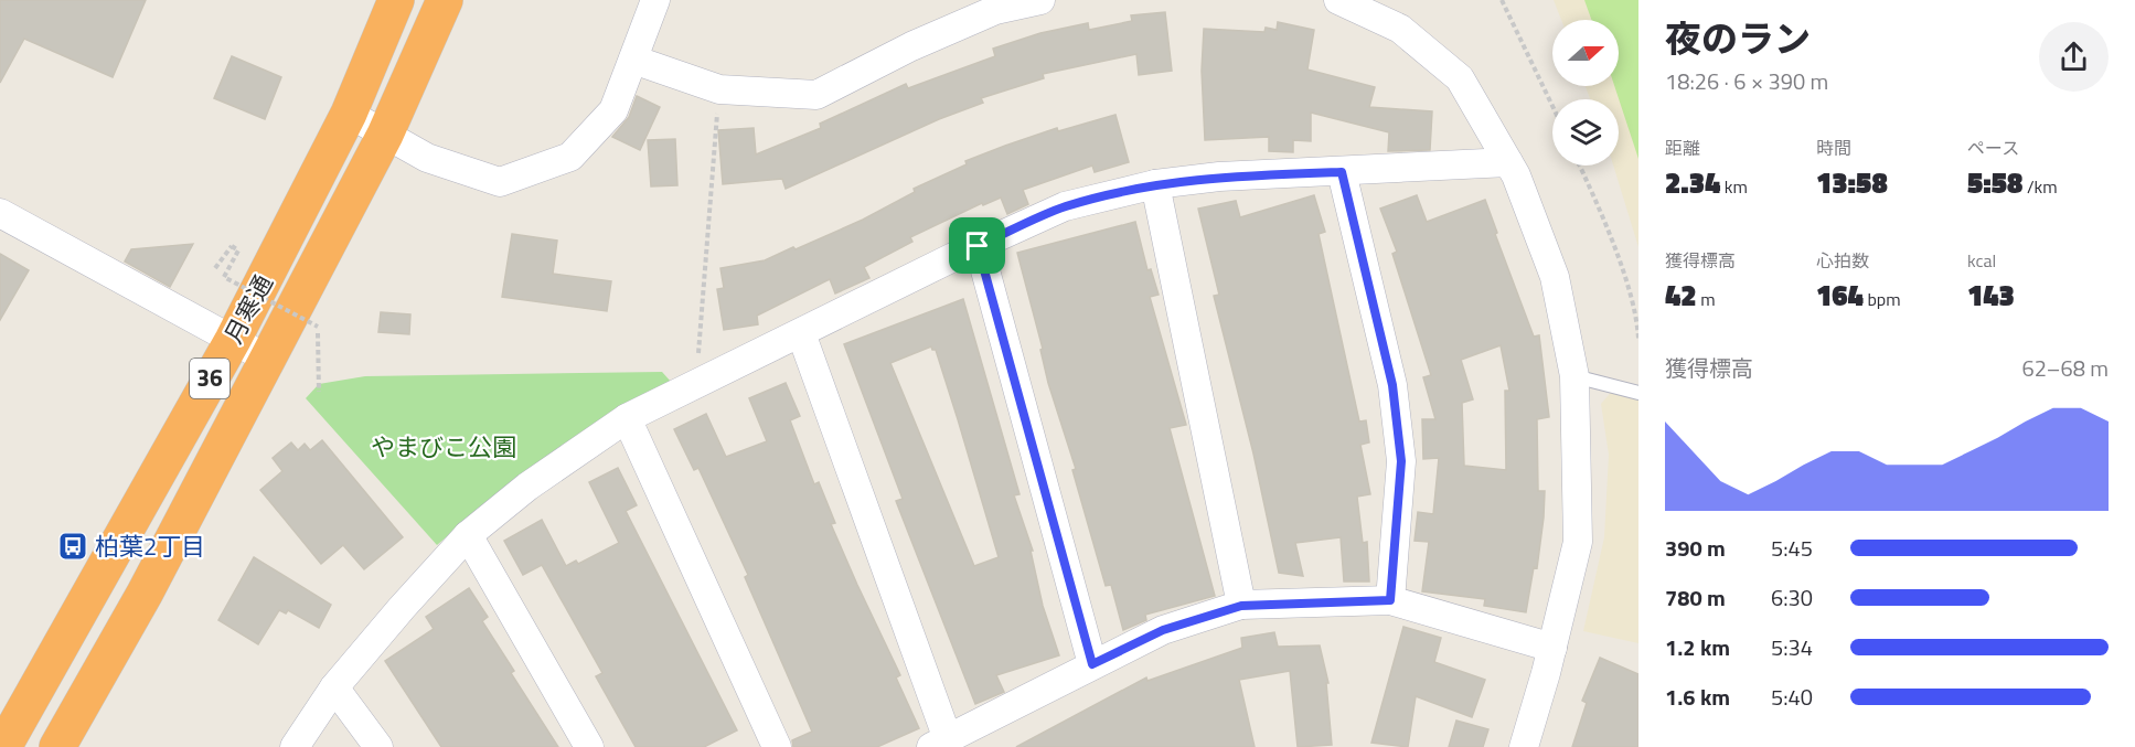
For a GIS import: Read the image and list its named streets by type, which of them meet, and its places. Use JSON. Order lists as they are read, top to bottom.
{
  "streets": {
    "highway": ["月寒通", "36"]
  },
  "parks": ["やまびこ公園"],
  "places": {
    "bus stop": ["柏葉2丁目"]
  },
  "north": "right",
  "page": {
    "heading": ["夜のラン", "18:26 · 6 × 390 m"],
    "stats": [
      ["距離", "2.34 km"],
      ["時間", "13:58"],
      ["ペース", "5:58 /km"],
      ["獲得標高", "42 m"],
      ["心拍数", "164 bpm"],
      ["kcal", "143"]
    ],
    "chart": ["獲得標高", "62–68 m"],
    "list": [
      {
        "name": "390 m",
        "note": "5:45"
      },
      {
        "name": "780 m",
        "note": "6:30"
      },
      {
        "name": "1.2 km",
        "note": "5:34"
      },
      {
        "name": "1.6 km",
        "note": "5:40"
      }
    ]
  }
}
